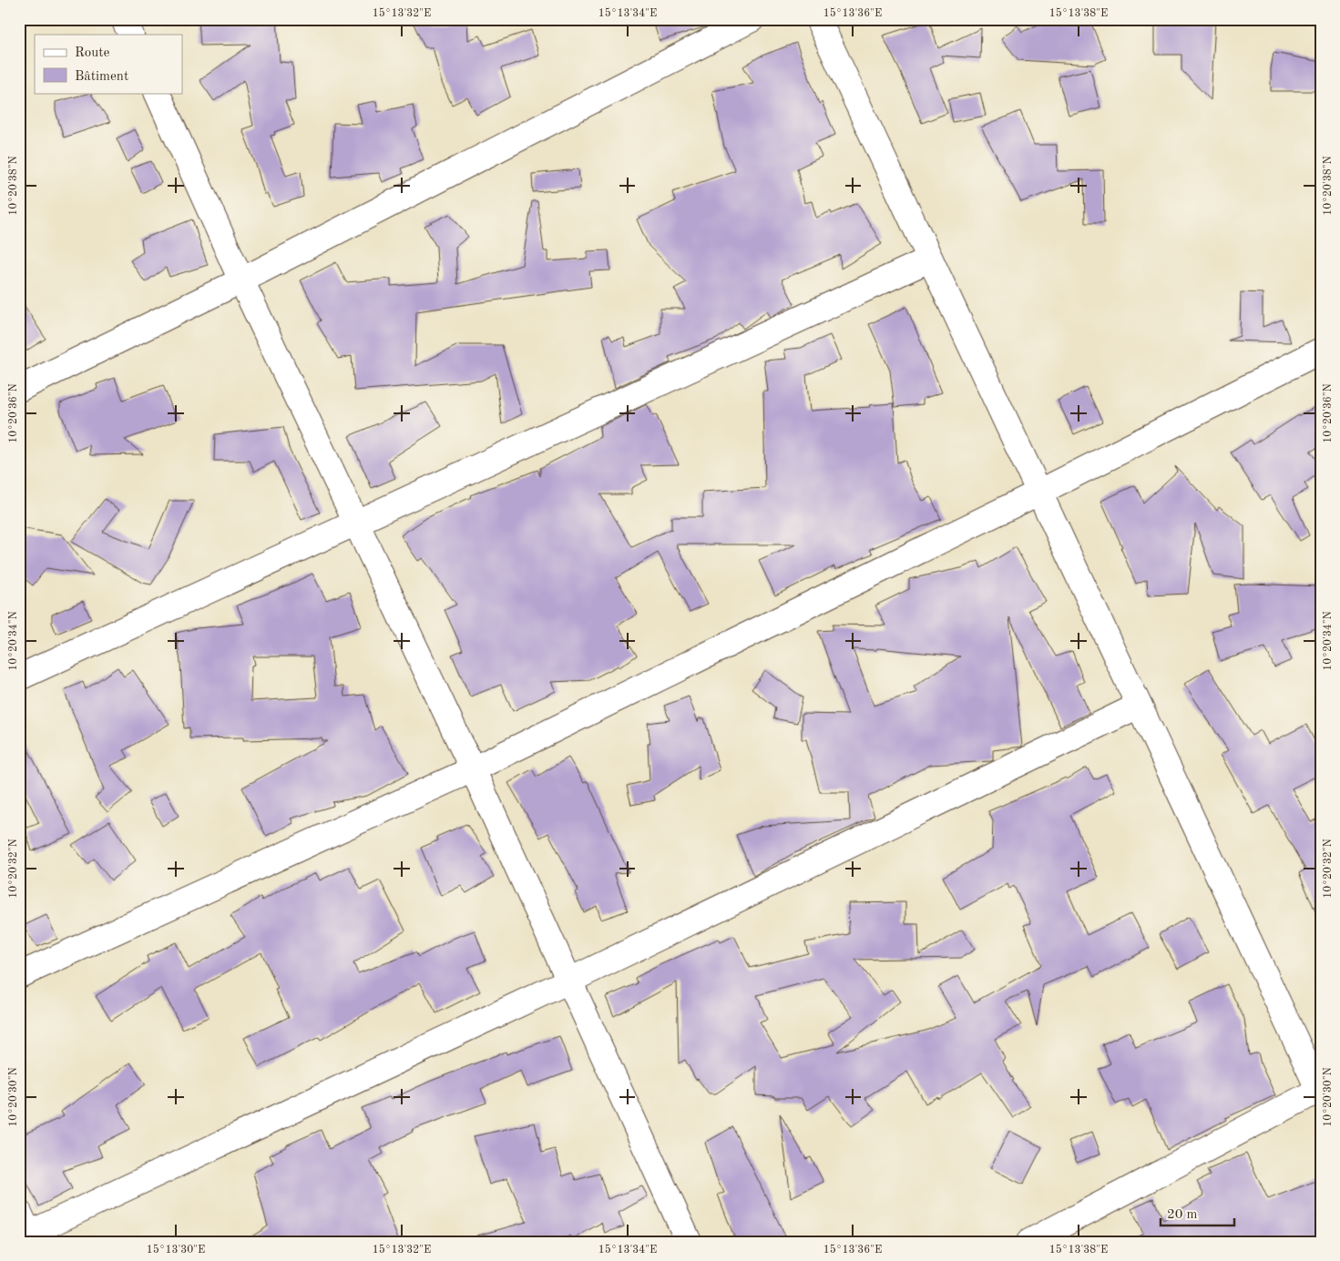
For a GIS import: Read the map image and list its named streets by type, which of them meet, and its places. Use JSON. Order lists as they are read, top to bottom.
{
  "legend": ["Route", "Bâtiment"],
  "scale_bar": "20 m",
  "coordinates": [
    "15°13'32\"E",
    "15°13'34\"E",
    "15°13'36\"E",
    "15°13'38\"E",
    "10°20'38\"N",
    "10°20'36\"N",
    "10°20'34\"N",
    "10°20'32\"N",
    "10°20'30\"N",
    "15°13'30\"E"
  ]
}
